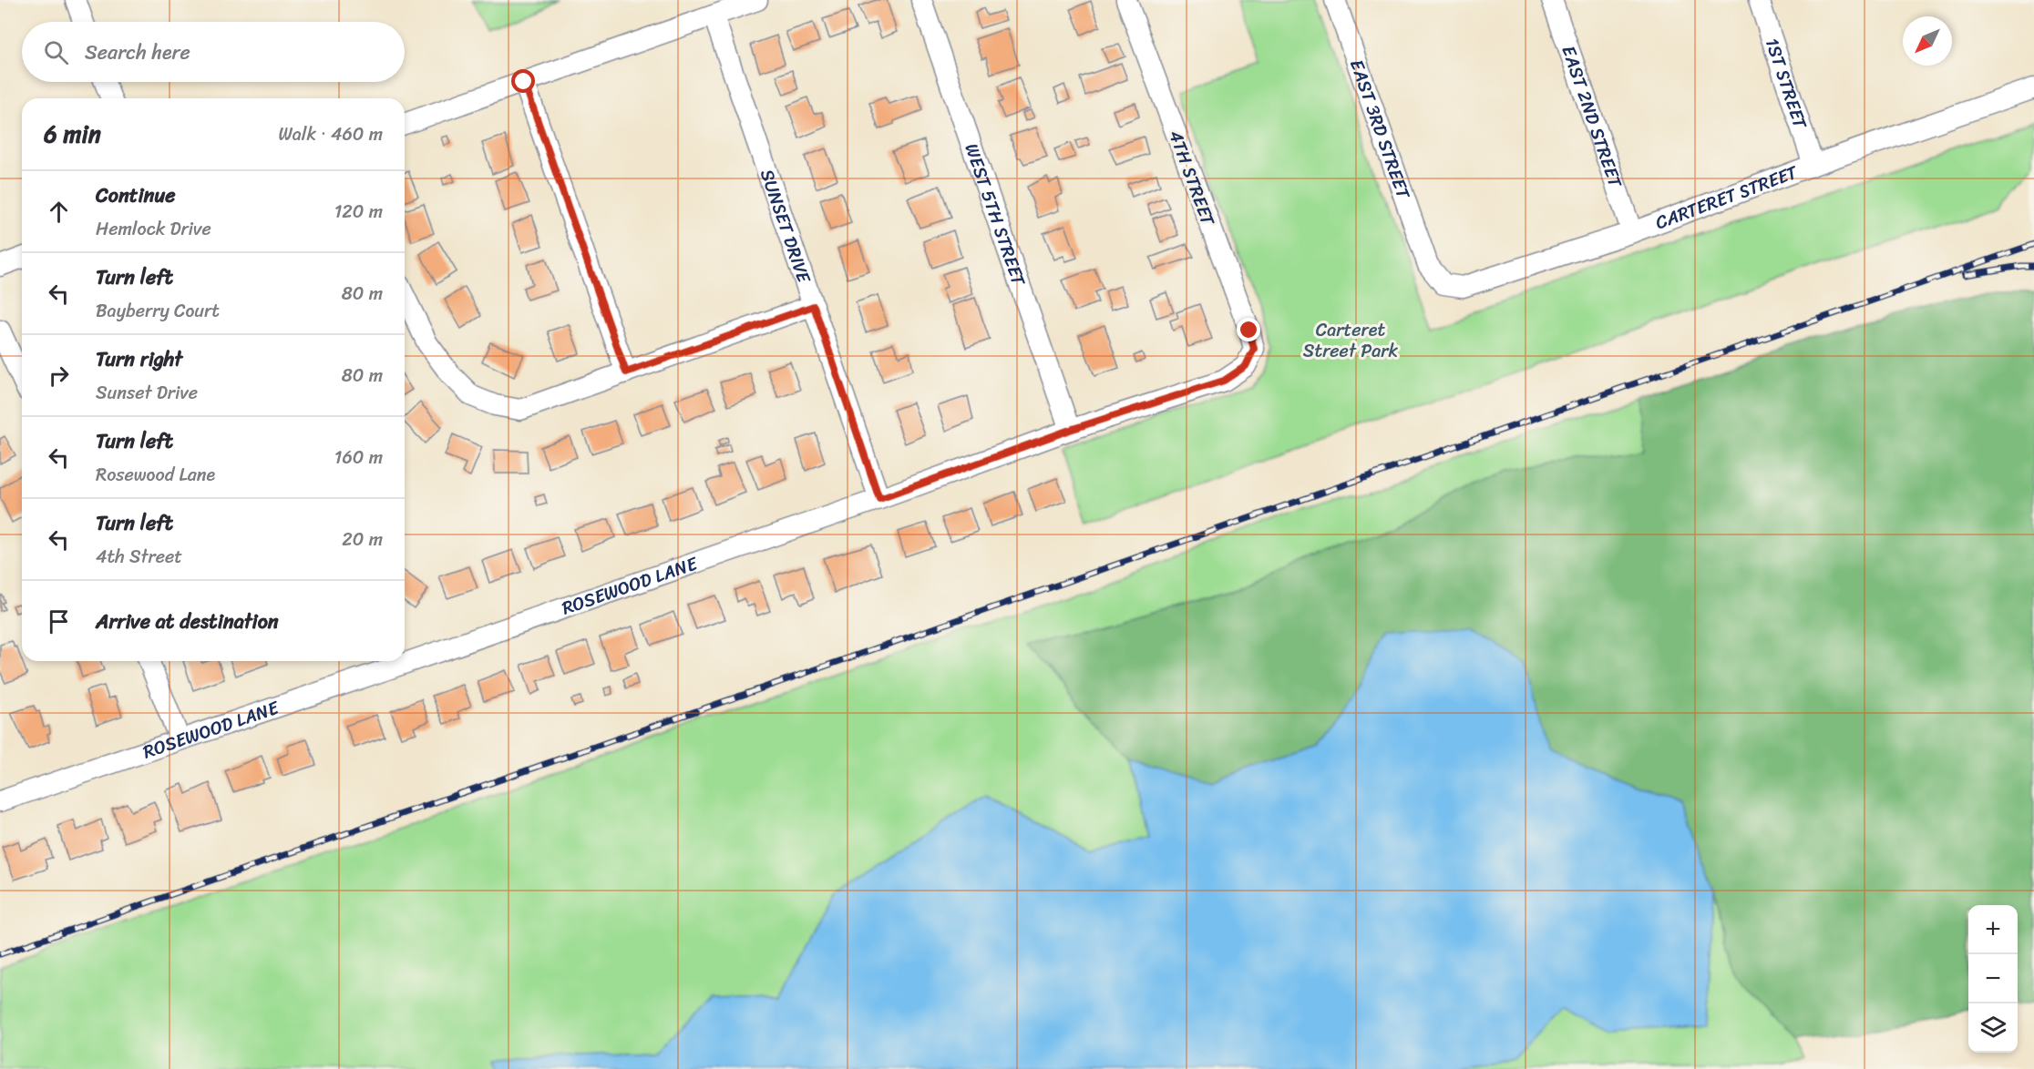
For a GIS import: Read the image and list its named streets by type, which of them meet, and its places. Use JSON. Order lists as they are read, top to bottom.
{
  "streets": {
    "street": [
      "1ST STREET",
      "EAST 2ND STREET",
      "EAST 3RD STREET",
      "4TH STREET",
      "CARTERET STREET",
      "WEST 5TH STREET",
      "SUNSET DRIVE",
      "ROSEWOOD LANE"
    ]
  },
  "crossings": [
    ["1ST STREET", "CARTERET STREET"],
    ["EAST 2ND STREET", "CARTERET STREET"],
    ["EAST 3RD STREET", "CARTERET STREET"],
    ["4TH STREET", "ROSEWOOD LANE"],
    ["WEST 5TH STREET", "ROSEWOOD LANE"],
    ["SUNSET DRIVE", "ROSEWOOD LANE"]
  ],
  "parks": ["Carteret Street Park"],
  "north": "bottom left",
  "page": {
    "search": "Search here",
    "heading": ["6 min", "Walk · 460 m"],
    "list": [
      ["Continue", "Hemlock Drive", "120 m"],
      ["Turn left", "Bayberry Court", "80 m"],
      ["Turn right", "Sunset Drive", "80 m"],
      ["Turn left", "Rosewood Lane", "160 m"],
      ["Turn left", "4th Street", "20 m"],
      "Arrive at destination"
    ],
    "map_buttons": ["+", "−"]
  }
}
